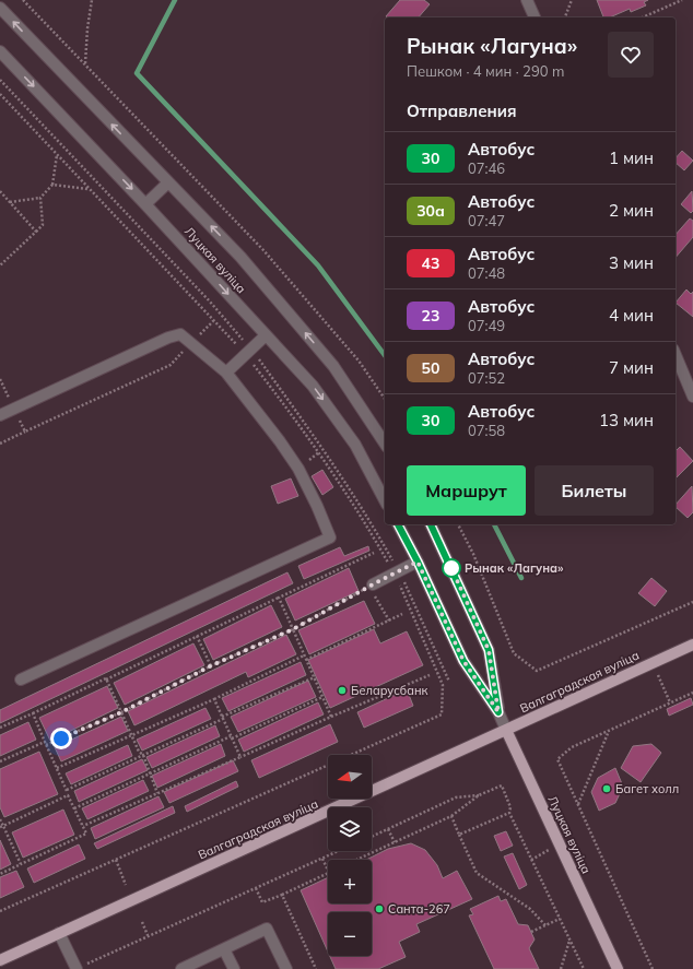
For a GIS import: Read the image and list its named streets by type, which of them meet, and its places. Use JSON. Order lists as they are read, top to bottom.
{
  "streets": {
    "main road": ["Луцкая вуліца", "Валгаградская вуліца"]
  },
  "crossings": [
    ["Луцкая вуліца", "Валгаградская вуліца"]
  ],
  "places": [
    "Рынак «Лагуна»",
    "Беларусбанк",
    "Багет холл",
    "Санта-267"
  ],
  "lines": ["bus line 30"],
  "north": "left",
  "page": {
    "heading": [
      ["Рынак «Лагуна»", "Пешком · 4 мин · 290 m"],
      "Отправления"
    ],
    "list": [
      {
        "mark": "30",
        "name": "Автобус",
        "note": "07:46",
        "value": "1 мин"
      },
      {
        "mark": "30а",
        "name": "Автобус",
        "note": "07:47",
        "value": "2 мин"
      },
      {
        "mark": "43",
        "name": "Автобус",
        "note": "07:48",
        "value": "3 мин"
      },
      {
        "mark": "23",
        "name": "Автобус",
        "note": "07:49",
        "value": "4 мин"
      },
      {
        "mark": "50",
        "name": "Автобус",
        "note": "07:52",
        "value": "7 мин"
      },
      {
        "mark": "30",
        "name": "Автобус",
        "note": "07:58",
        "value": "13 мин"
      }
    ],
    "buttons": ["Маршрут", "Билеты"],
    "map_buttons": ["+", "−"]
  }
}
